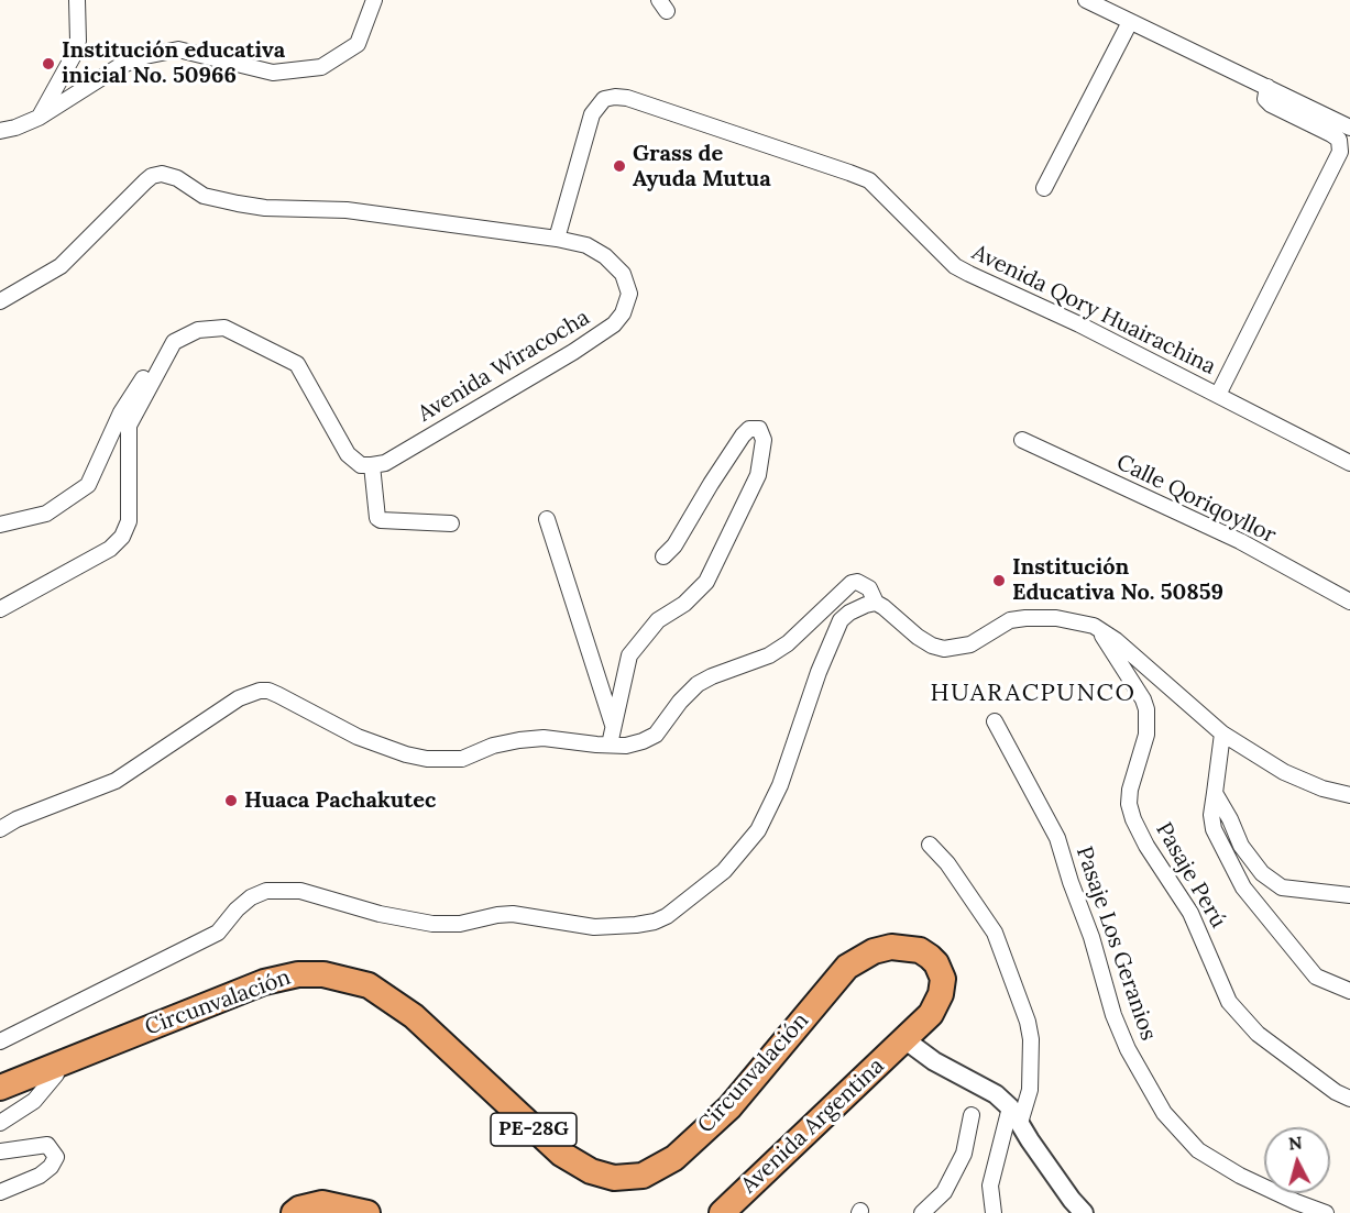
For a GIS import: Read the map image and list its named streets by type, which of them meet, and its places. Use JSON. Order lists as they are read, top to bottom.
{
  "streets": {
    "highway": ["Circunvalación", "Avenida Argentina", "PE-28G"],
    "street": [
      "Avenida Qory Huairachina",
      "Avenida Wiracocha",
      "Calle Qoriqoyllor",
      "Pasaje Perú",
      "Pasaje Los Geranios"
    ]
  },
  "crossings": [
    ["Avenida Qory Huairachina", "Avenida Wiracocha"],
    ["Circunvalación", "Avenida Argentina"]
  ],
  "districts": ["HUARACPUNCO"],
  "places": [
    "Institución educativa inicial No. 50966",
    "Grass de Ayuda Mutua",
    "Institución Educativa No. 50859",
    "Huaca Pachakutec"
  ],
  "north": "top"
}
